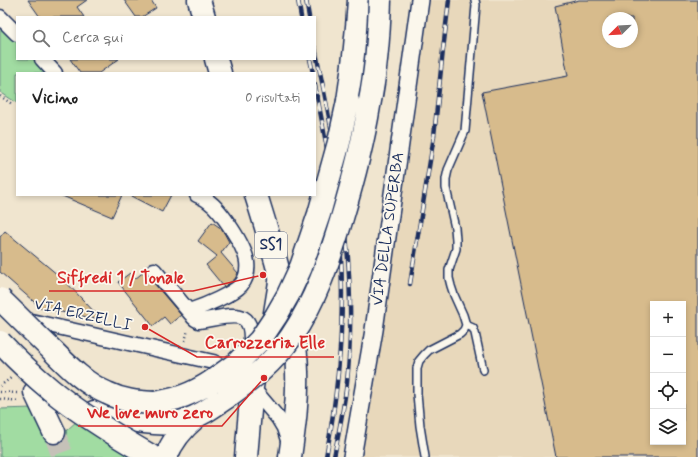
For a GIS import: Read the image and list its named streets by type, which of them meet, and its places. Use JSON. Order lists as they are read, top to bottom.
{
  "streets": {
    "main road": ["SS1"],
    "street": ["VIA DELLA SUPERBA", "VIA ERZELLI"]
  },
  "places": ["Siffredi 1 / Tonale", "Carrozzeria Elle", "We love muro zero"],
  "north": "bottom left",
  "page": {
    "search": "Cerca qui",
    "heading": ["Vicino", "0 risultati"],
    "map_buttons": ["+", "−"]
  }
}
